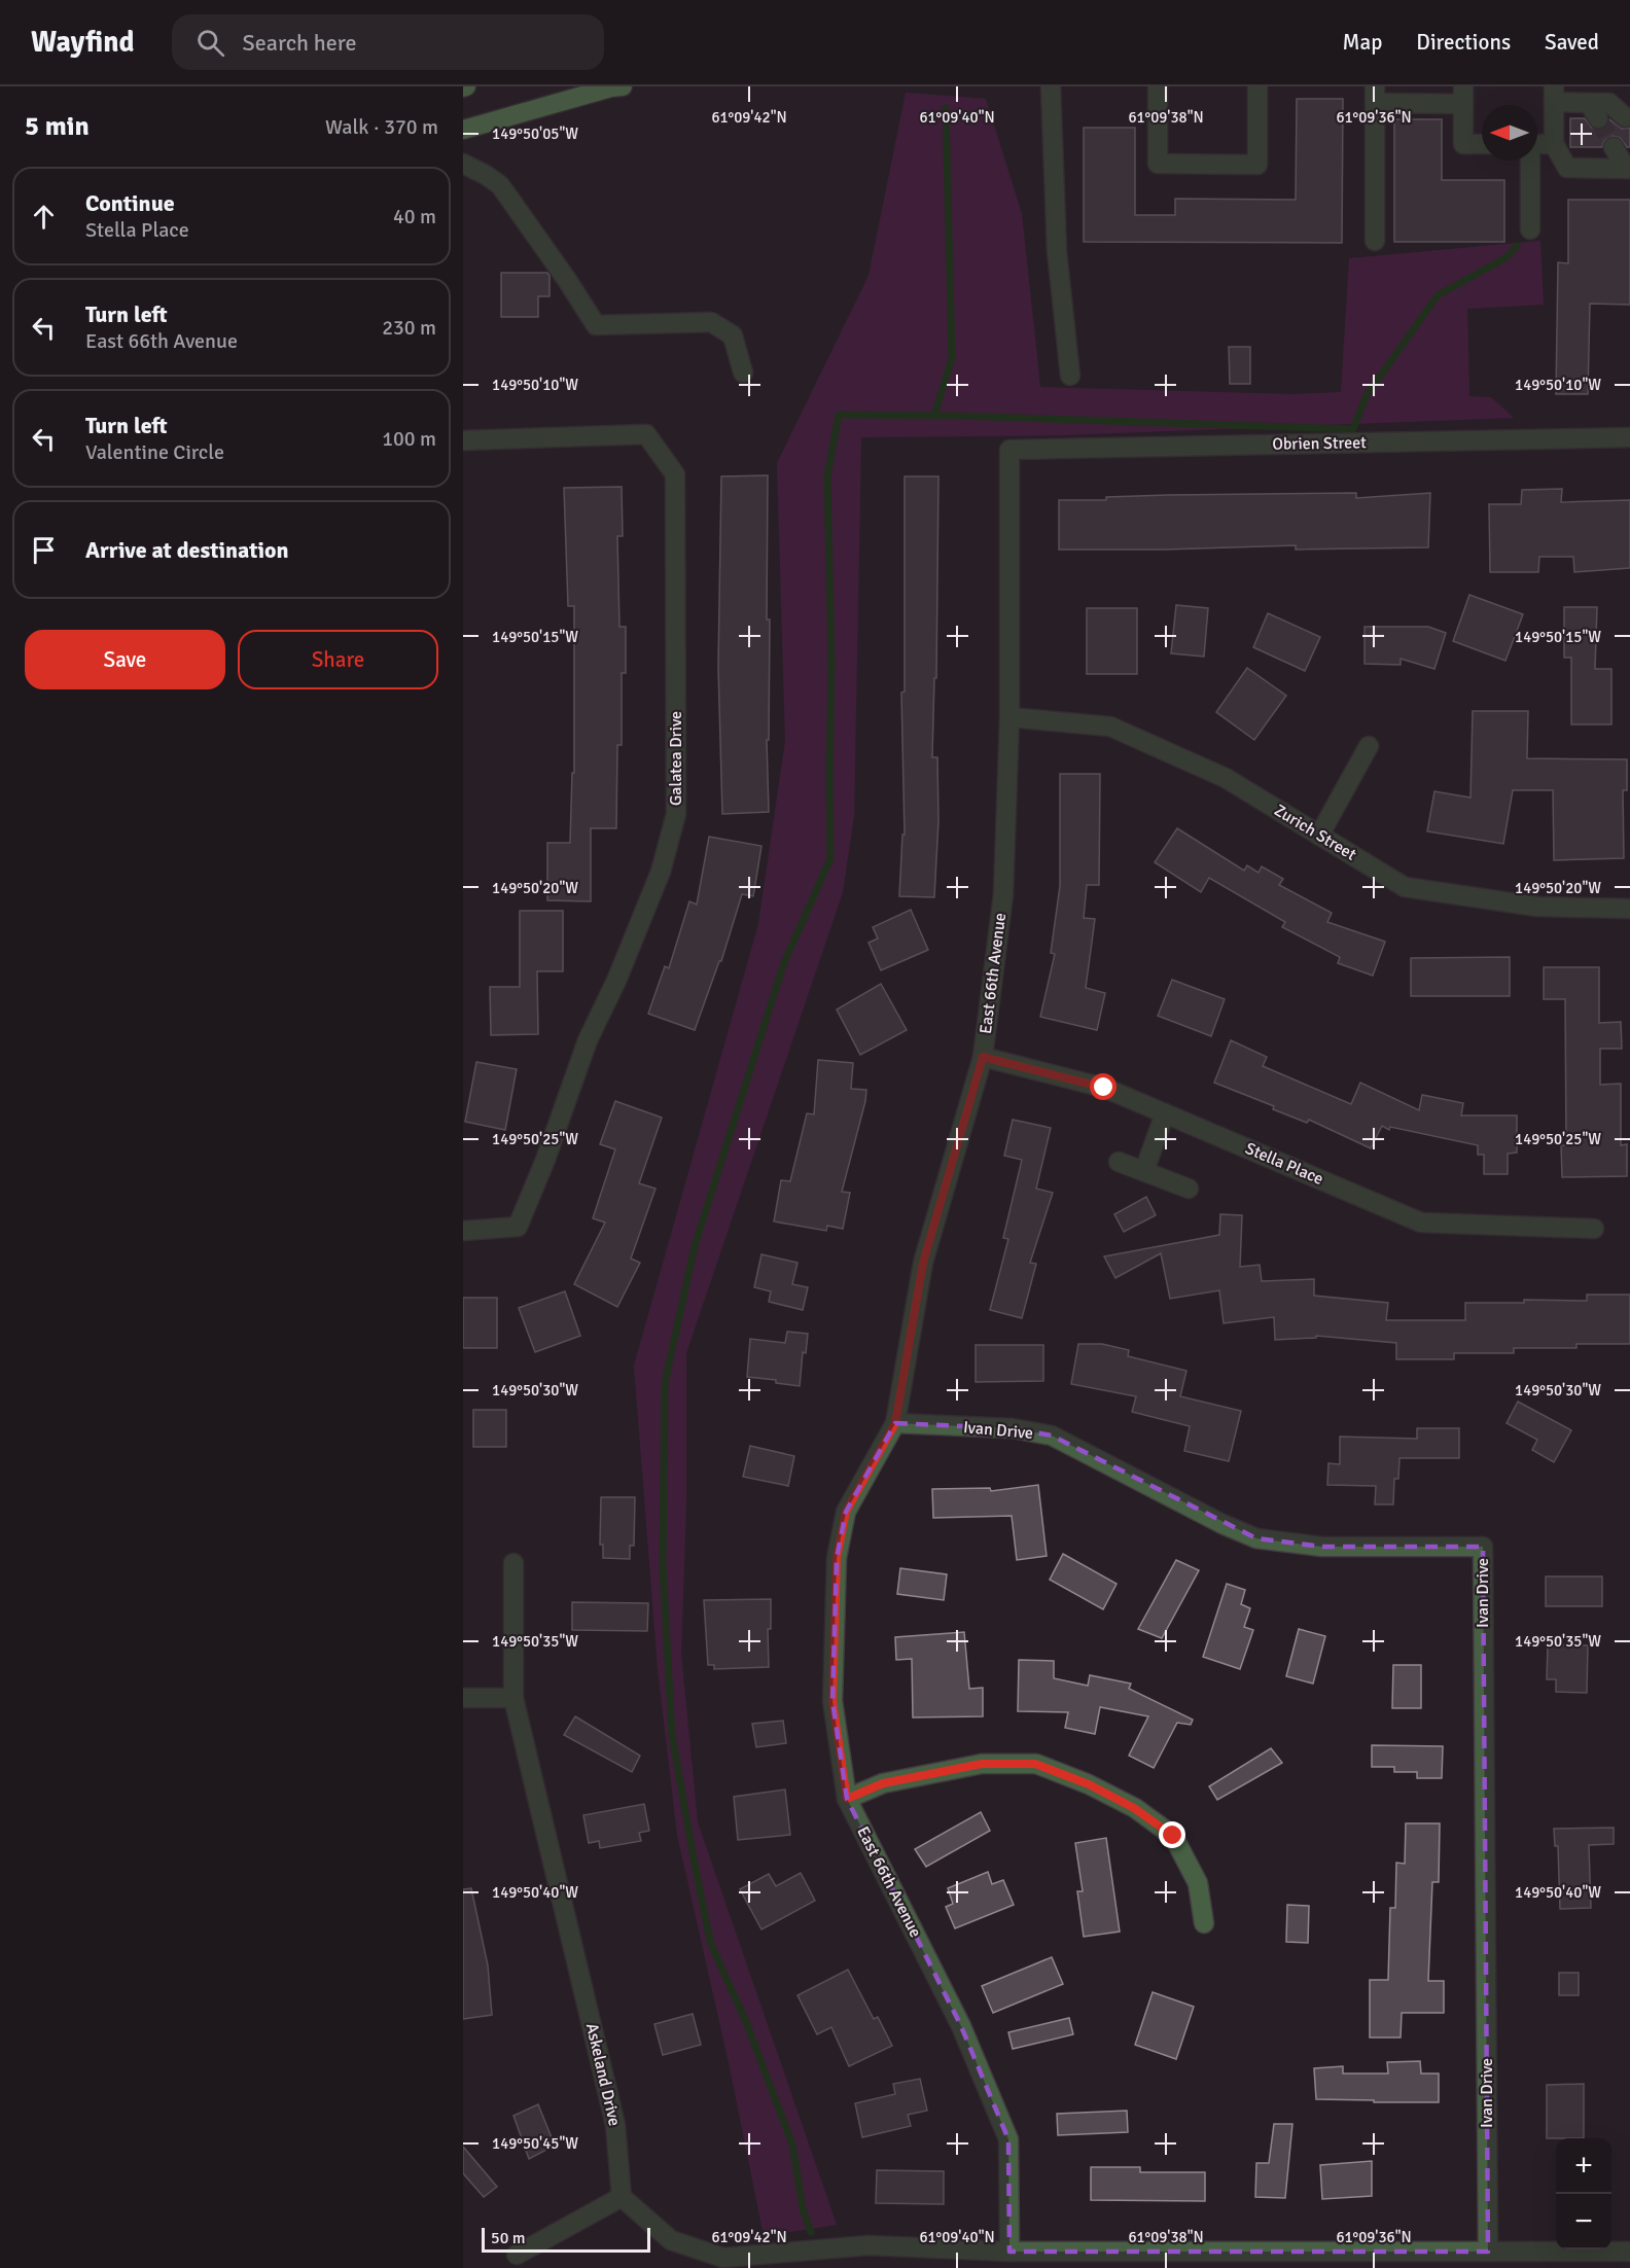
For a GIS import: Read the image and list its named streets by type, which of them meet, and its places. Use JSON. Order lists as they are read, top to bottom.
{
  "streets": {
    "street": [
      "Obrien Street",
      "Galatea Drive",
      "Zurich Street",
      "East 66th Avenue",
      "Stella Place",
      "Ivan Drive",
      "Askeland Drive"
    ]
  },
  "crossings": [
    ["Obrien Street", "East 66th Avenue"],
    ["Zurich Street", "East 66th Avenue"],
    ["East 66th Avenue", "Stella Place"],
    ["East 66th Avenue", "Ivan Drive"]
  ],
  "scale_bar": "50 m",
  "north": "left",
  "page": {
    "header": "Wayfind",
    "search": "Search here",
    "nav": ["Map", "Directions", "Saved"],
    "heading": ["5 min", "Walk · 370 m"],
    "list": [
      ["Continue", "Stella Place", "40 m"],
      ["Turn left", "East 66th Avenue", "230 m"],
      ["Turn left", "Valentine Circle", "100 m"],
      "Arrive at destination"
    ],
    "buttons": ["Save", "Share"],
    "map_buttons": ["+", "−"],
    "scale": "50 m"
  },
  "coordinates": [
    "61°09'42\"N",
    "61°09'40\"N",
    "61°09'38\"N",
    "61°09'36\"N",
    "149°50'05\"W",
    "149°50'10\"W",
    "149°50'15\"W",
    "149°50'20\"W",
    "149°50'25\"W",
    "149°50'30\"W",
    "149°50'35\"W",
    "149°50'40\"W",
    "149°50'45\"W"
  ]
}
